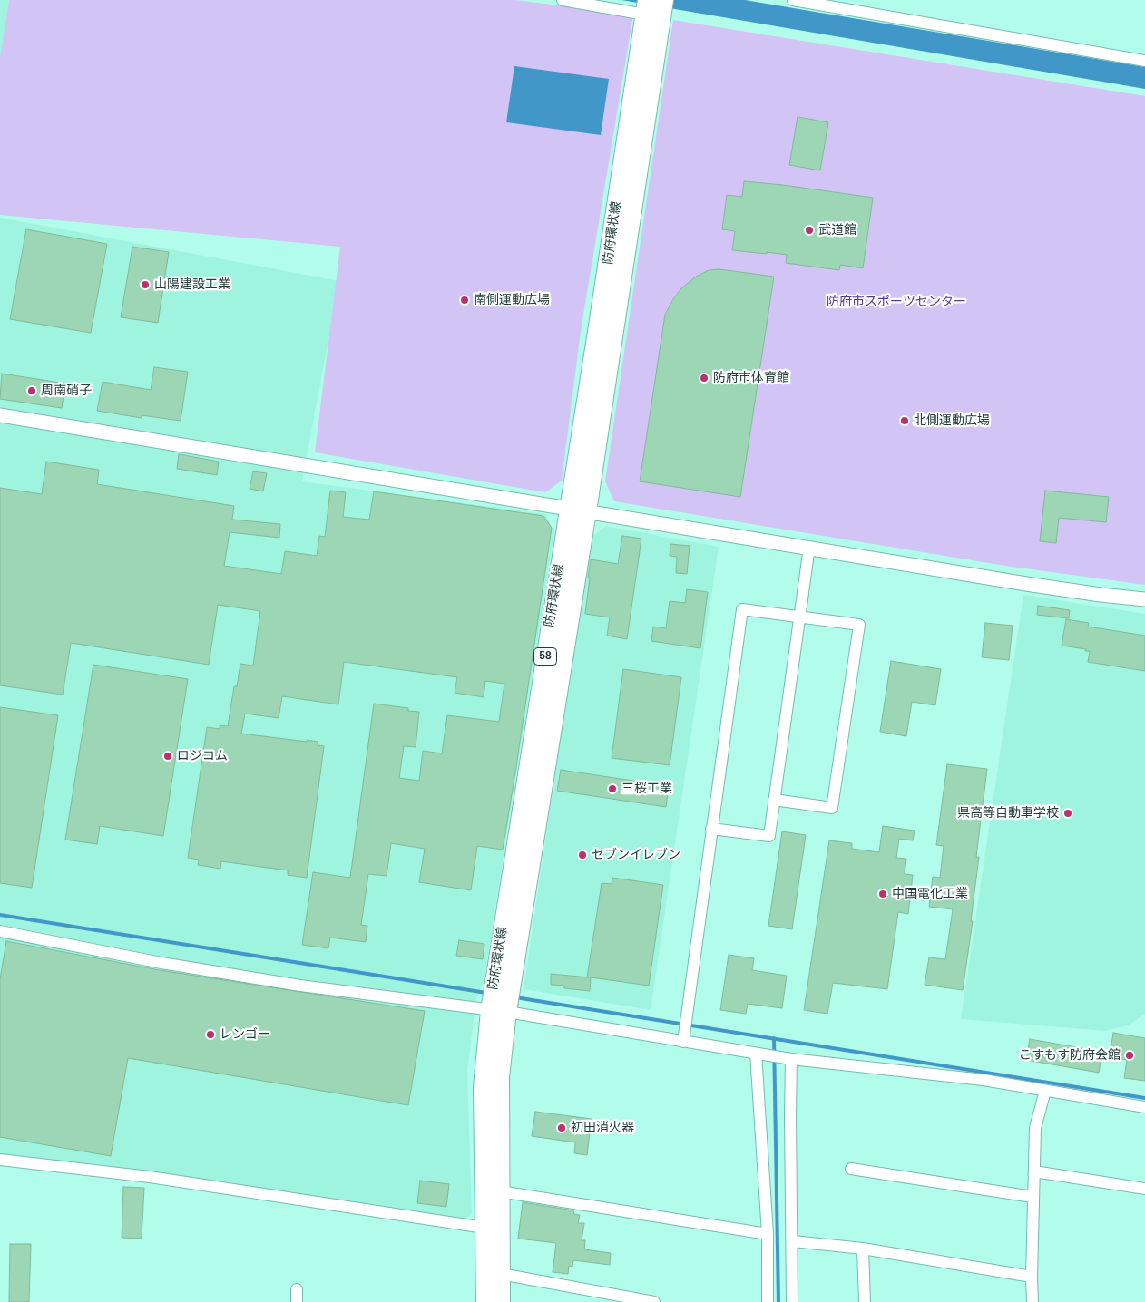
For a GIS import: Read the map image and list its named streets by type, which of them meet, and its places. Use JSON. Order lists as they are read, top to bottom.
{
  "streets": {
    "main road": ["防府環状線", "58"]
  },
  "parks": ["防府市スポーツセンター"],
  "places": [
    "武道館",
    "山陽建設工業",
    "南側運動広場",
    "防府市体育館",
    "周南硝子",
    "北側運動広場",
    "ロジコム",
    "三桜工業",
    "県高等自動車学校",
    "セブンイレブン",
    "中国電化工業",
    "レンゴー",
    "こすもす防府会館",
    "初田消火器"
  ]
}
